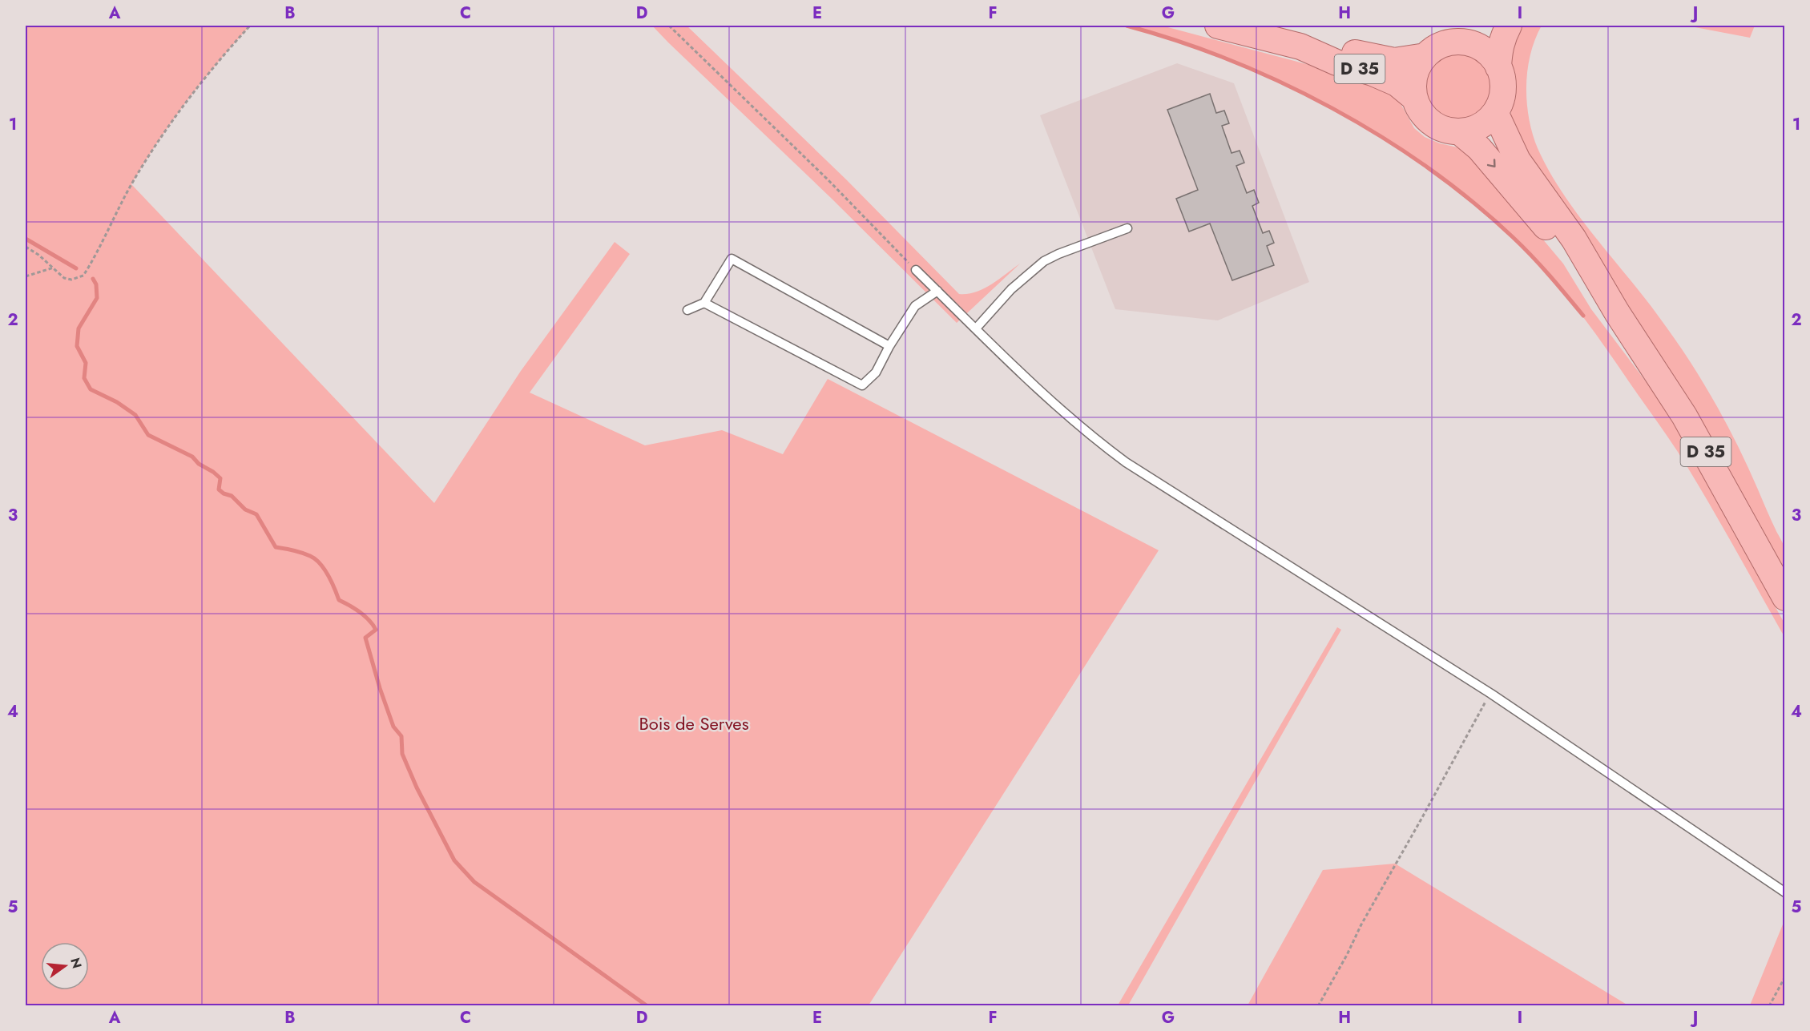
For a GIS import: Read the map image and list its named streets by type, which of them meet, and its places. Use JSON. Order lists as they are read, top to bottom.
{
  "streets": {
    "main road": ["D 35"]
  },
  "parks": ["Bois de Serves"],
  "north": "right",
  "grid": {
    "columns": [
      "A",
      "B",
      "C",
      "D",
      "E",
      "F",
      "G",
      "H",
      "I",
      "J"
    ],
    "rows": [
      "1",
      "2",
      "3",
      "4",
      "5"
    ]
  }
}
